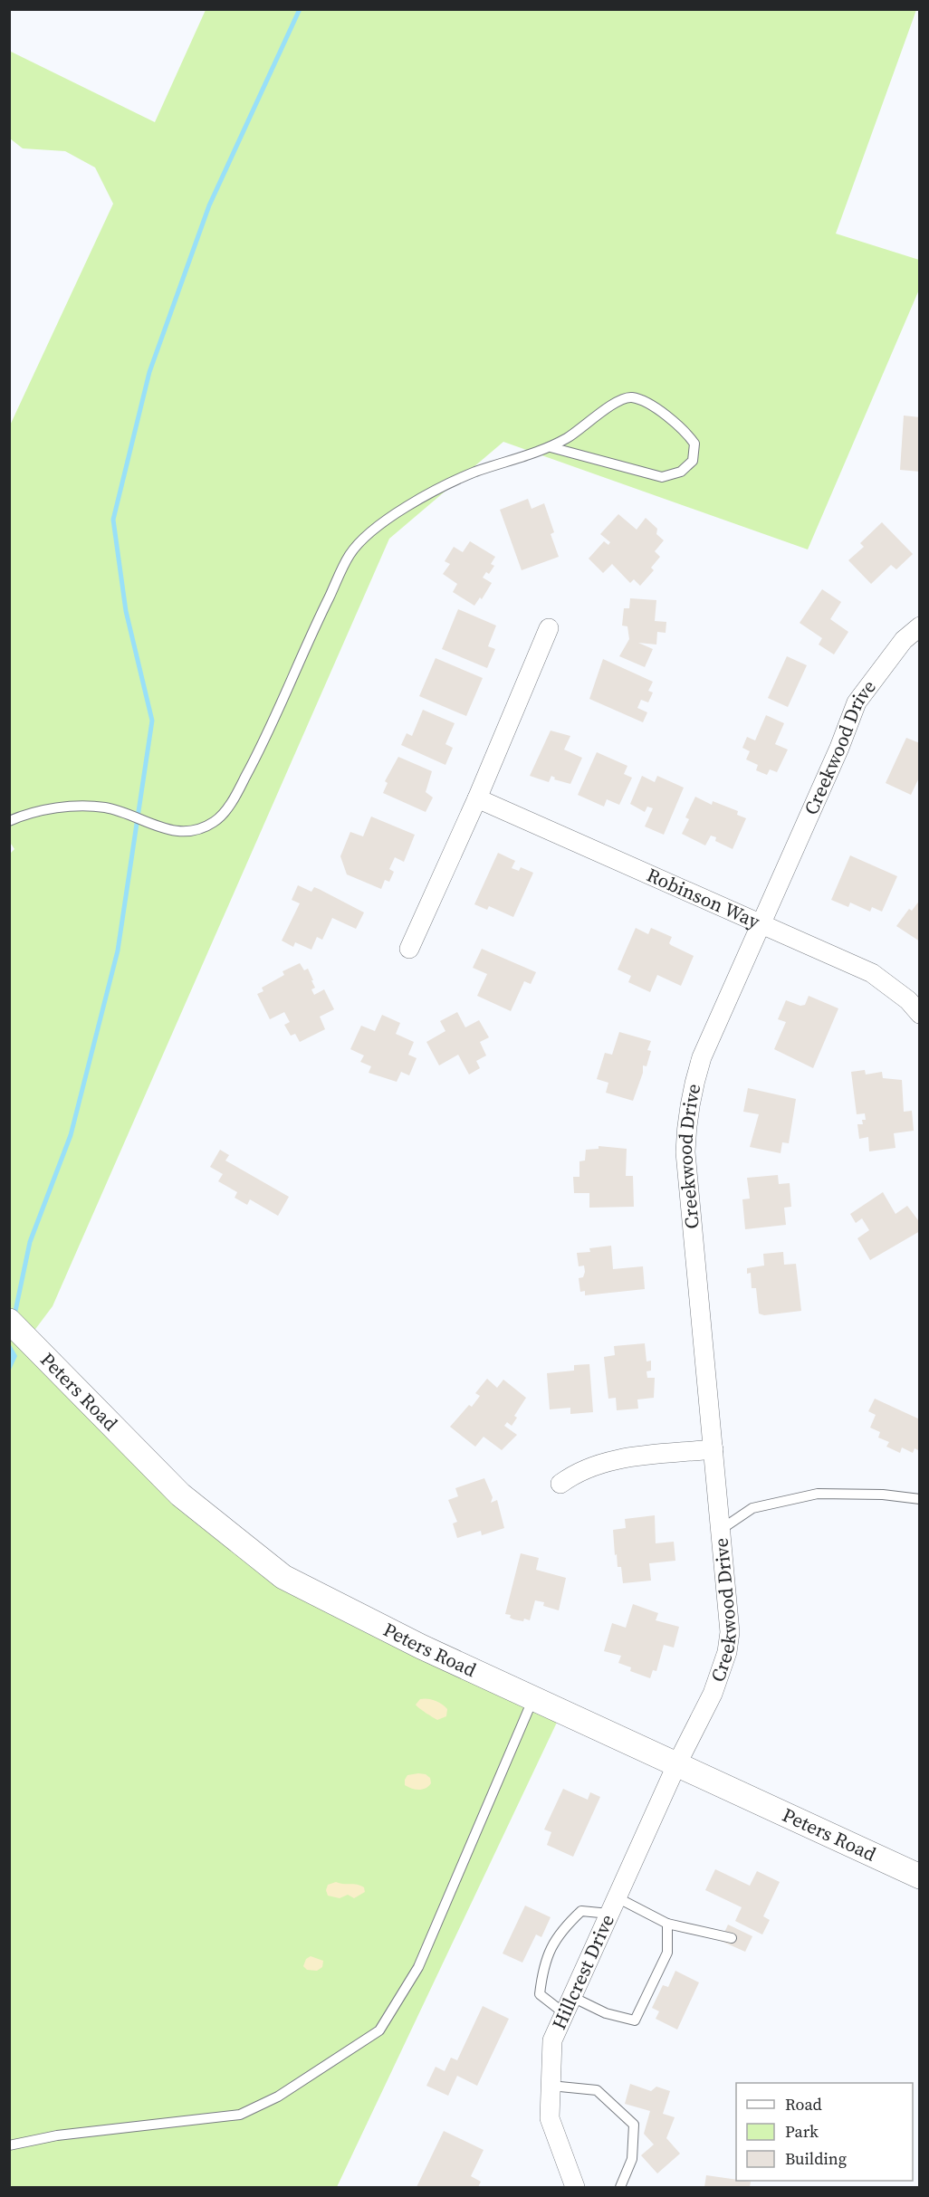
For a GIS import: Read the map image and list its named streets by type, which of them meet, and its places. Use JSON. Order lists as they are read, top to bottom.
{
  "streets": {
    "street": [
      "Creekwood Drive",
      "Robinson Way",
      "Peters Road",
      "Hillcrest Drive"
    ]
  },
  "crossings": [
    ["Creekwood Drive", "Robinson Way"],
    ["Creekwood Drive", "Peters Road"],
    ["Creekwood Drive", "Hillcrest Drive"],
    ["Peters Road", "Hillcrest Drive"]
  ],
  "legend": ["Road", "Park", "Building"]
}
